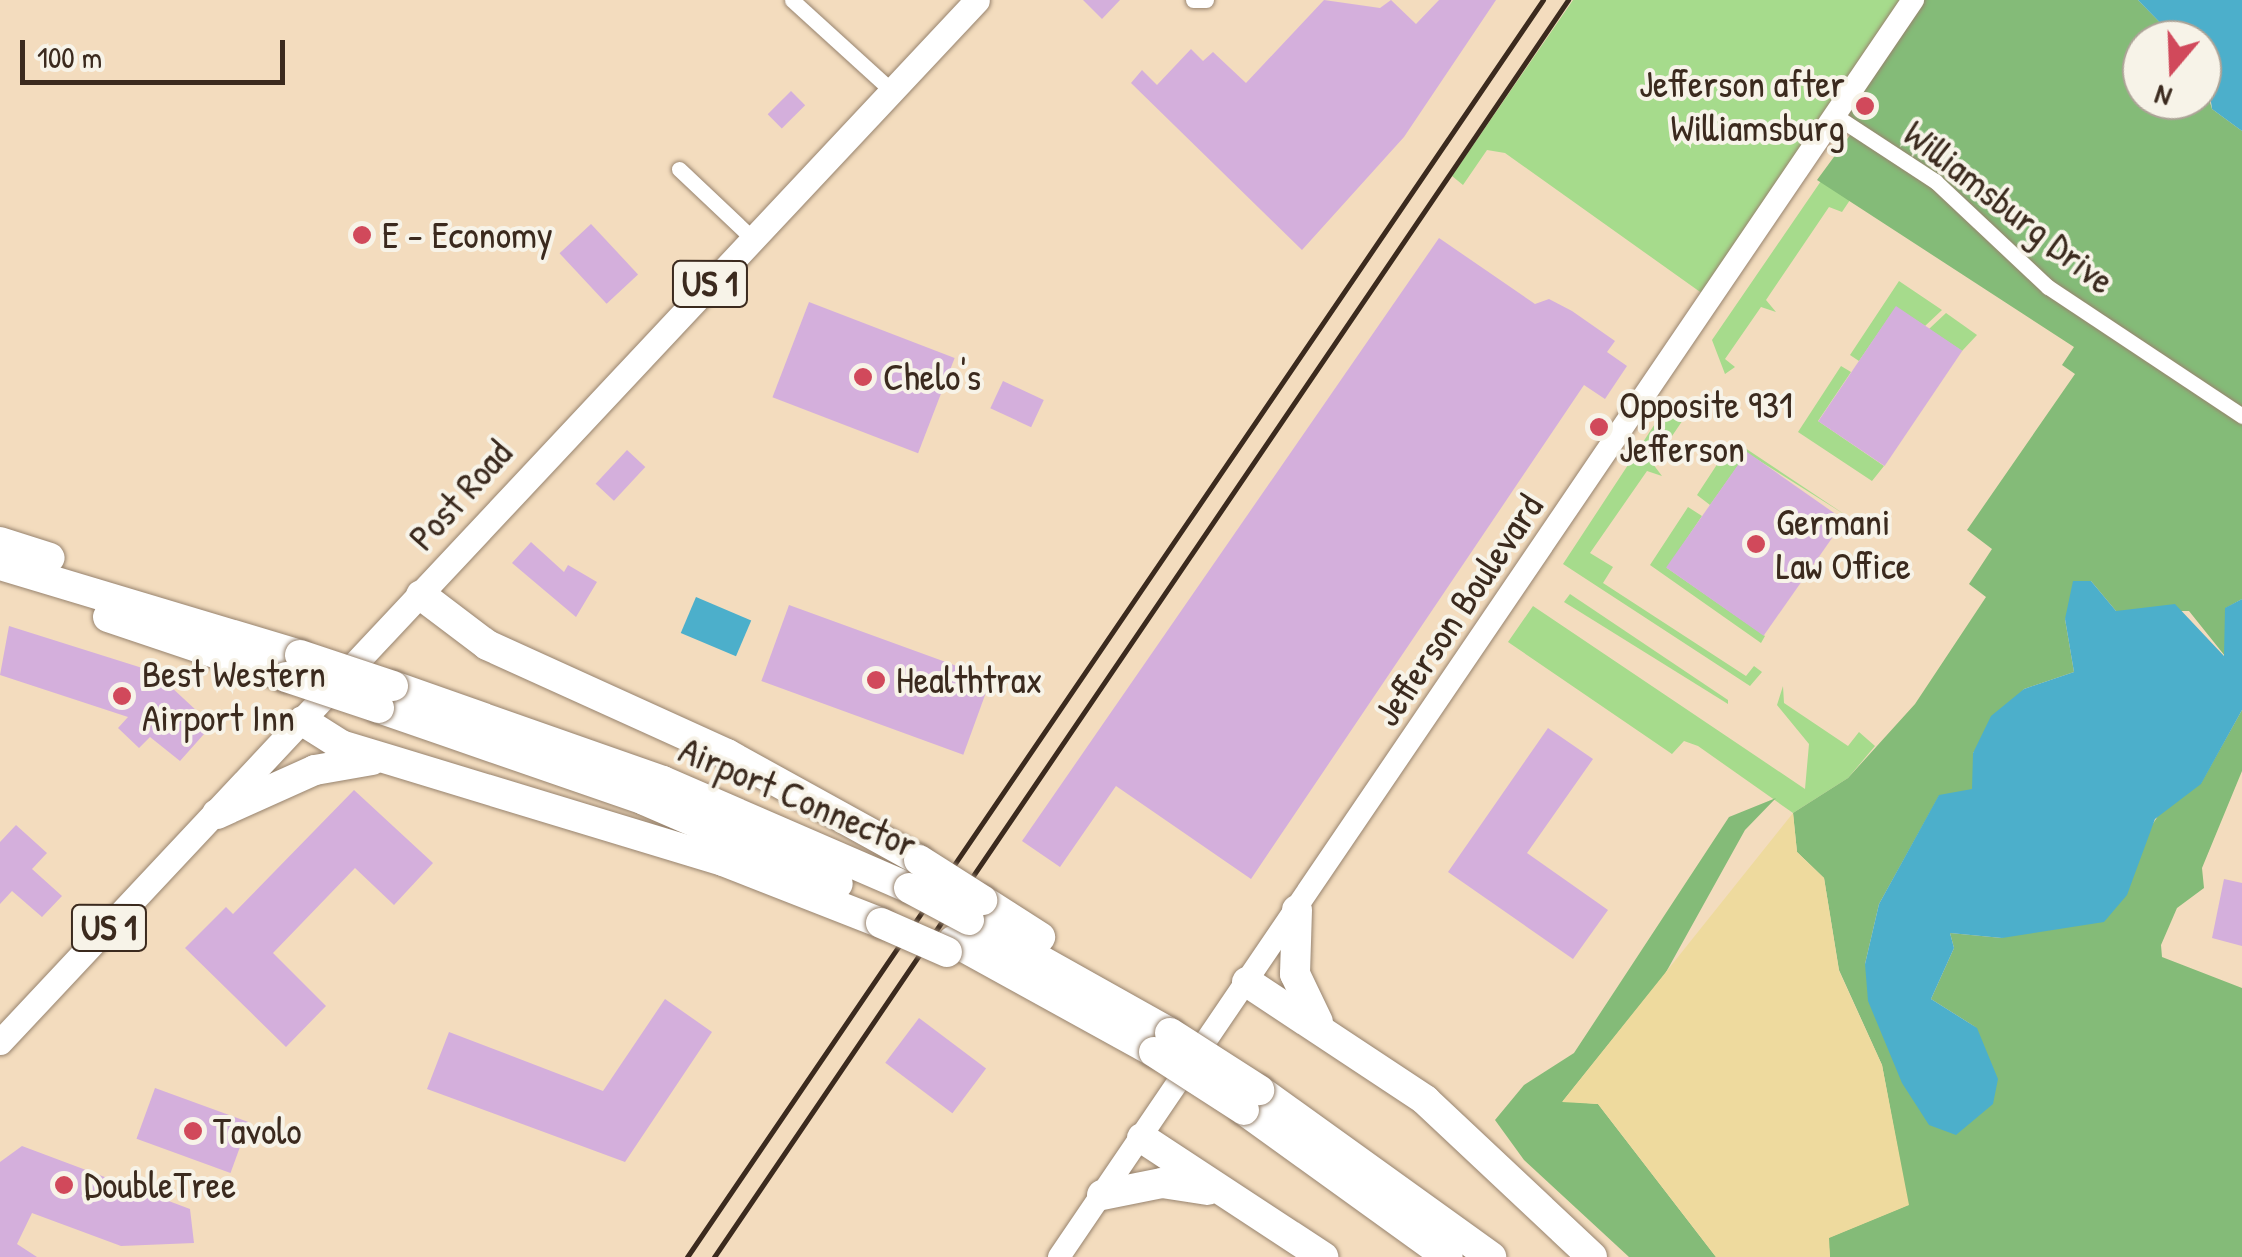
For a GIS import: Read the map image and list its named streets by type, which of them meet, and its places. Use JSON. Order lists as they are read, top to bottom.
{
  "streets": {
    "highway": ["Airport Connector"],
    "main road": ["US 1", "Post Road", "Jefferson Boulevard"],
    "street": ["Williamsburg Drive"]
  },
  "crossings": [
    ["Williamsburg Drive", "Jefferson Boulevard"]
  ],
  "places": [
    "Jefferson after Williamsburg",
    "E - Economy",
    "Chelo's",
    "Opposite 931 Jefferson",
    "Germani Law Office",
    "Healthtrax",
    "Best Western Airport Inn",
    "Tavolo",
    "DoubleTree"
  ],
  "scale_bar": "100 m",
  "north": "bottom"
}
